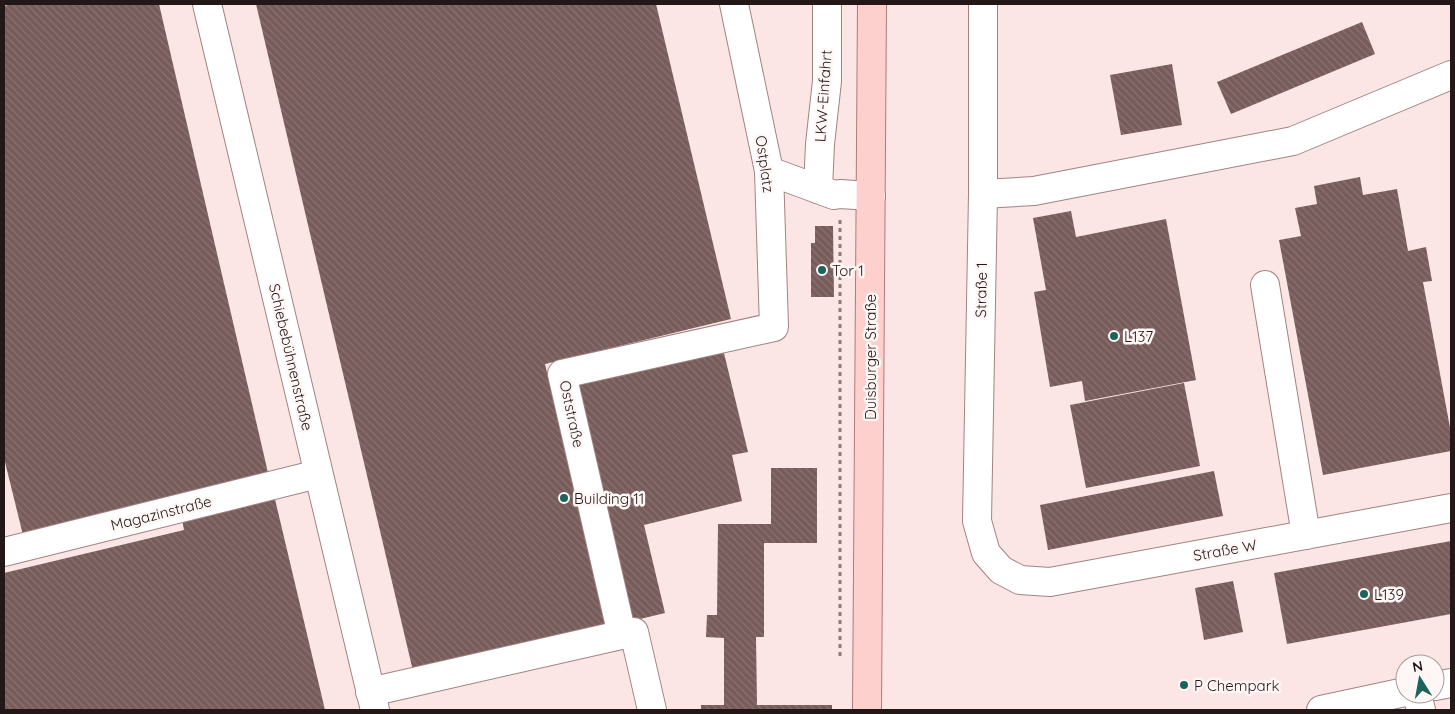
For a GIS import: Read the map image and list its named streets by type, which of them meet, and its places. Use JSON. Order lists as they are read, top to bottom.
{
  "streets": {
    "main road": ["Duisburger Straße"],
    "street": [
      "LKW-Einfahrt",
      "Ostplatz",
      "Straße 1",
      "Schiebebühnenstraße",
      "Oststraße",
      "Magazinstraße",
      "Straße W"
    ]
  },
  "crossings": [
    ["Ostplatz", "Oststraße"],
    ["Straße 1", "Straße W"],
    ["Schiebebühnenstraße", "Magazinstraße"]
  ],
  "places": [
    "Tor 1",
    "L137",
    "Building 11",
    "L139",
    "P Chempark"
  ],
  "north": "top"
}
